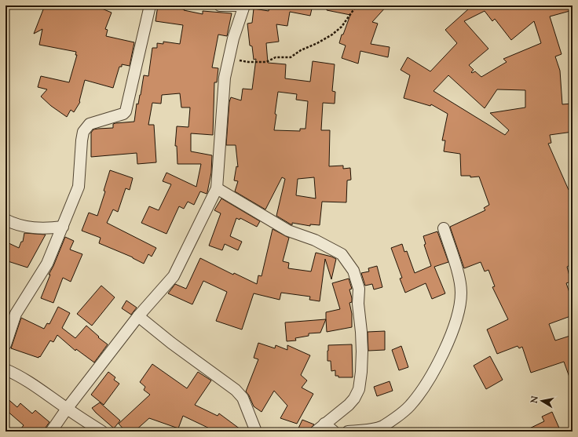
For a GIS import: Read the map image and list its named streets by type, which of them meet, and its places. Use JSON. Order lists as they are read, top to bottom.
{
  "north": "left"
}
